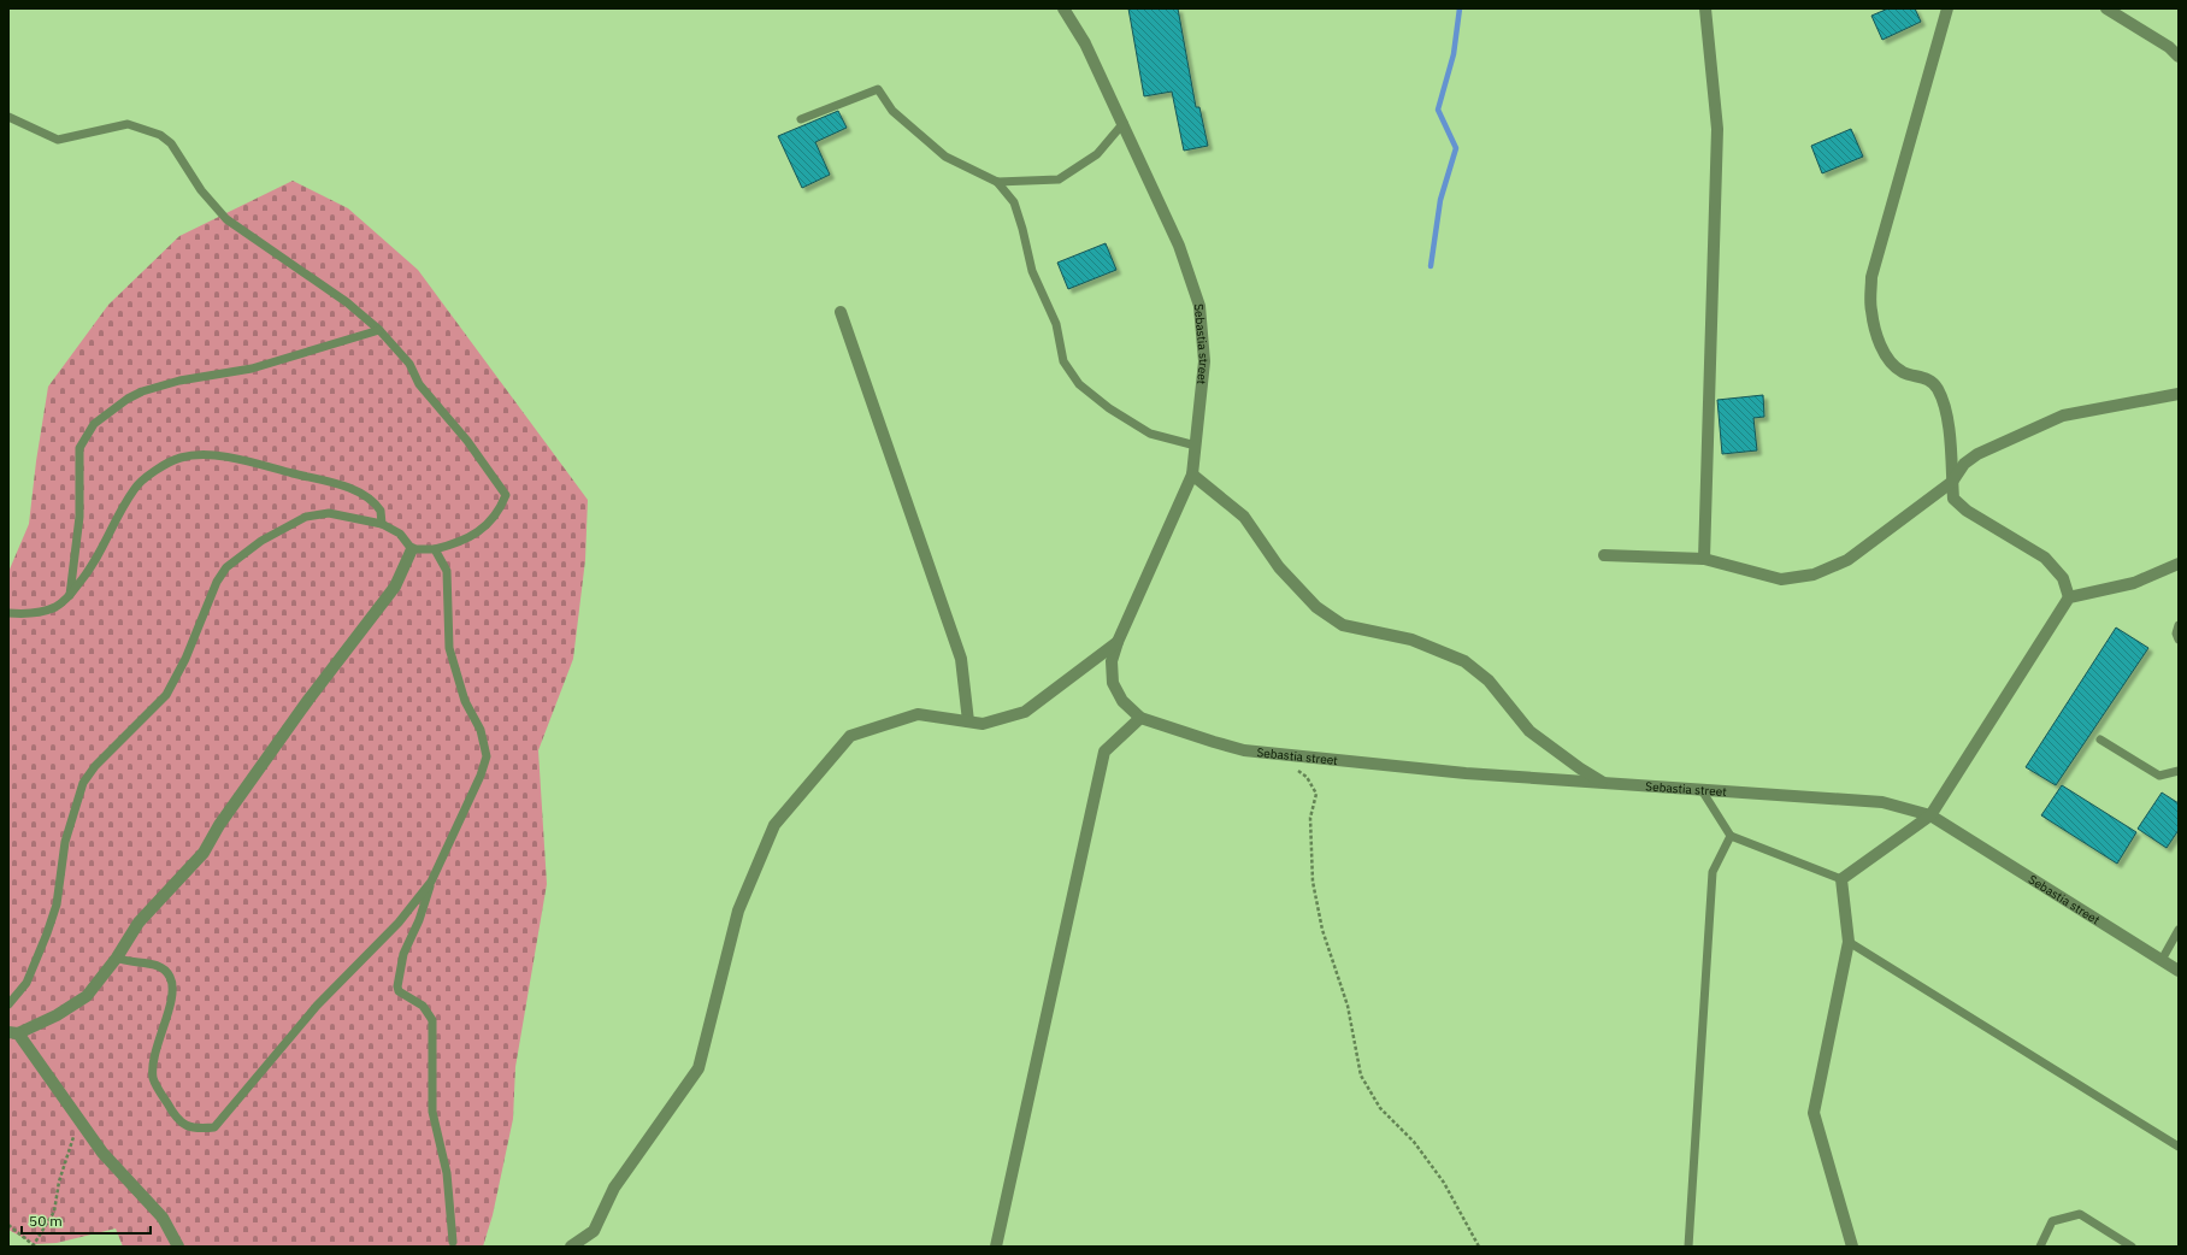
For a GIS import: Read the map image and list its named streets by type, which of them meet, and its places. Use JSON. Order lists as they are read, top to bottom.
{
  "streets": {
    "street": ["Sebastia street"]
  },
  "scale_bar": "50 m"
}
